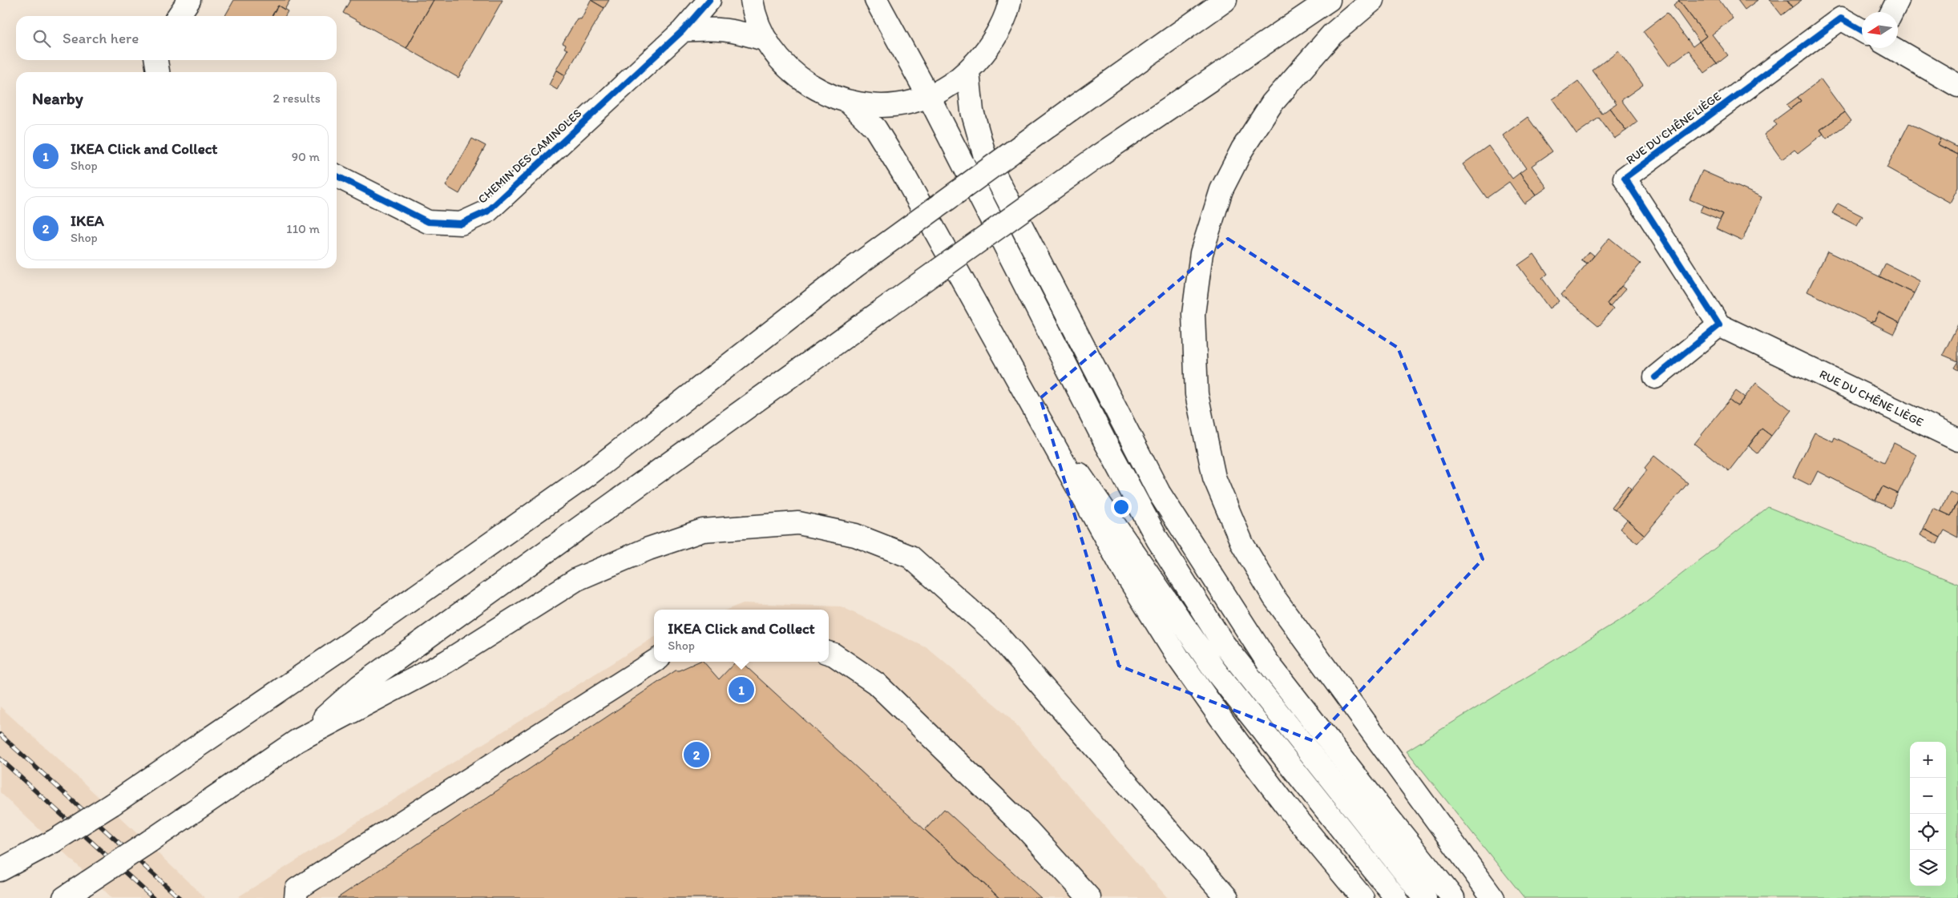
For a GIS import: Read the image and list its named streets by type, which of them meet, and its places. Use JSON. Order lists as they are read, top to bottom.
{
  "streets": {
    "main road": ["RUE DU CHÊNE LIÈGE", "CHEMIN DES CAMINOLES"]
  },
  "north": "left",
  "page": {
    "search": "Search here",
    "heading": ["Nearby", "2 results"],
    "list": [
      {
        "mark": "1",
        "name": "IKEA Click and Collect",
        "note": "Shop",
        "value": "90 m"
      },
      {
        "mark": "2",
        "name": "IKEA",
        "note": "Shop",
        "value": "110 m"
      }
    ],
    "popup": ["IKEA Click and Collect", "Shop"],
    "pins": ["1", "2"],
    "map_buttons": ["+", "−"]
  }
}
